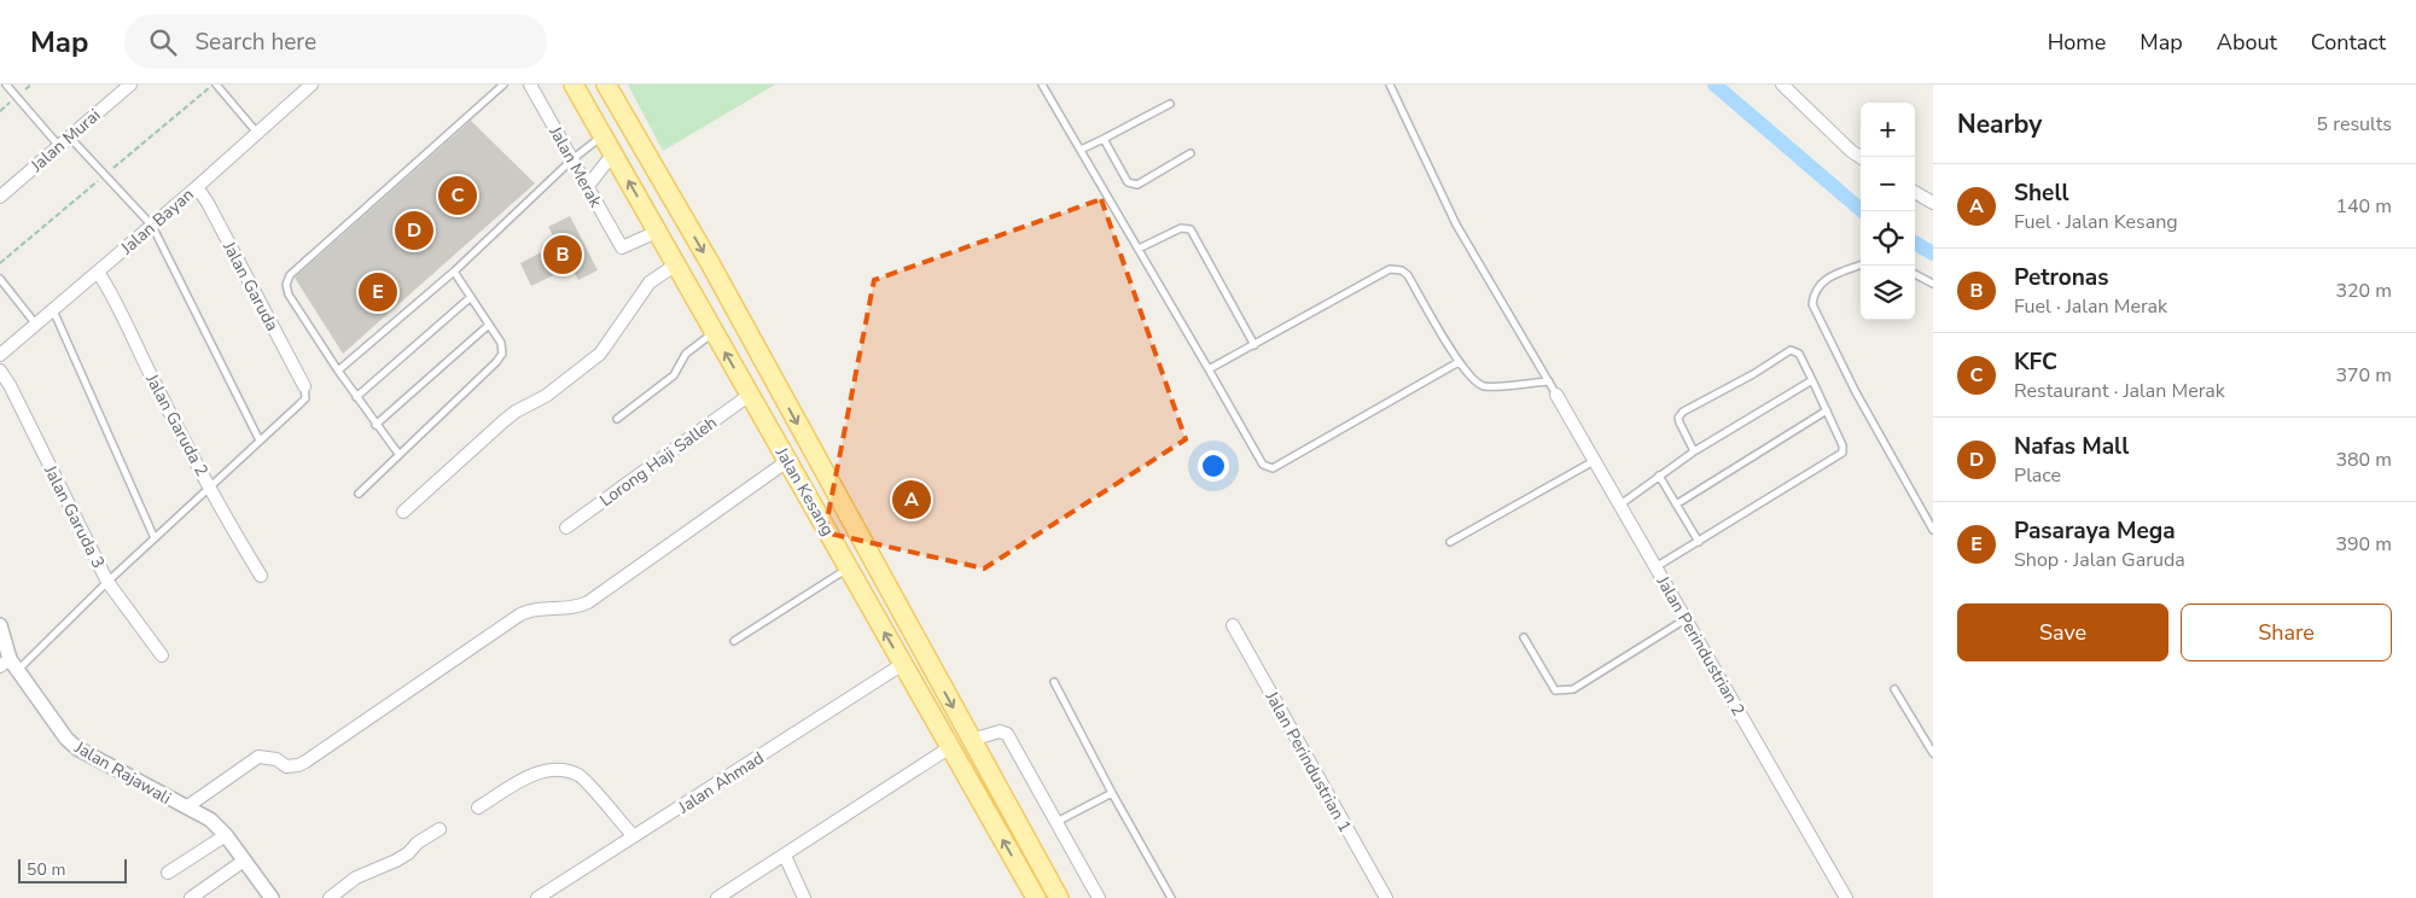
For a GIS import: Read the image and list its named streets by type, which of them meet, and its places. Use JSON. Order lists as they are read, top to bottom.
{
  "streets": {
    "main road": ["Jalan Kesang"],
    "street": [
      "Jalan Murai",
      "Jalan Merak",
      "Jalan Bayan",
      "Jalan Garuda",
      "Jalan Garuda 2",
      "Lorong Haji Salleh",
      "Jalan Garuda 3",
      "Jalan Perindustrian 2",
      "Jalan Perindustrian 1",
      "Jalan Rajawali",
      "Jalan Ahmad"
    ]
  },
  "crossings": [
    ["Jalan Merak", "Jalan Kesang"],
    ["Jalan Bayan", "Jalan Garuda"],
    ["Jalan Bayan", "Jalan Garuda 2"],
    ["Lorong Haji Salleh", "Jalan Kesang"],
    ["Jalan Kesang", "Jalan Ahmad"]
  ],
  "scale_bar": "50 m",
  "page": {
    "header": "Map",
    "search": "Search here",
    "nav": [
      "Home",
      "Map",
      "About",
      "Contact"
    ],
    "heading": ["Nearby", "5 results"],
    "map_buttons": ["+", "−"],
    "list": [
      {
        "mark": "A",
        "name": "Shell",
        "note": "Fuel · Jalan Kesang",
        "value": "140 m"
      },
      {
        "mark": "B",
        "name": "Petronas",
        "note": "Fuel · Jalan Merak",
        "value": "320 m"
      },
      {
        "mark": "C",
        "name": "KFC",
        "note": "Restaurant · Jalan Merak",
        "value": "370 m"
      },
      {
        "mark": "D",
        "name": "Nafas Mall",
        "note": "Place",
        "value": "380 m"
      },
      {
        "mark": "E",
        "name": "Pasaraya Mega",
        "note": "Shop · Jalan Garuda",
        "value": "390 m"
      }
    ],
    "pins": [
      "C",
      "D",
      "B",
      "E",
      "A"
    ],
    "buttons": ["Save", "Share"],
    "scale": "50 m"
  }
}
